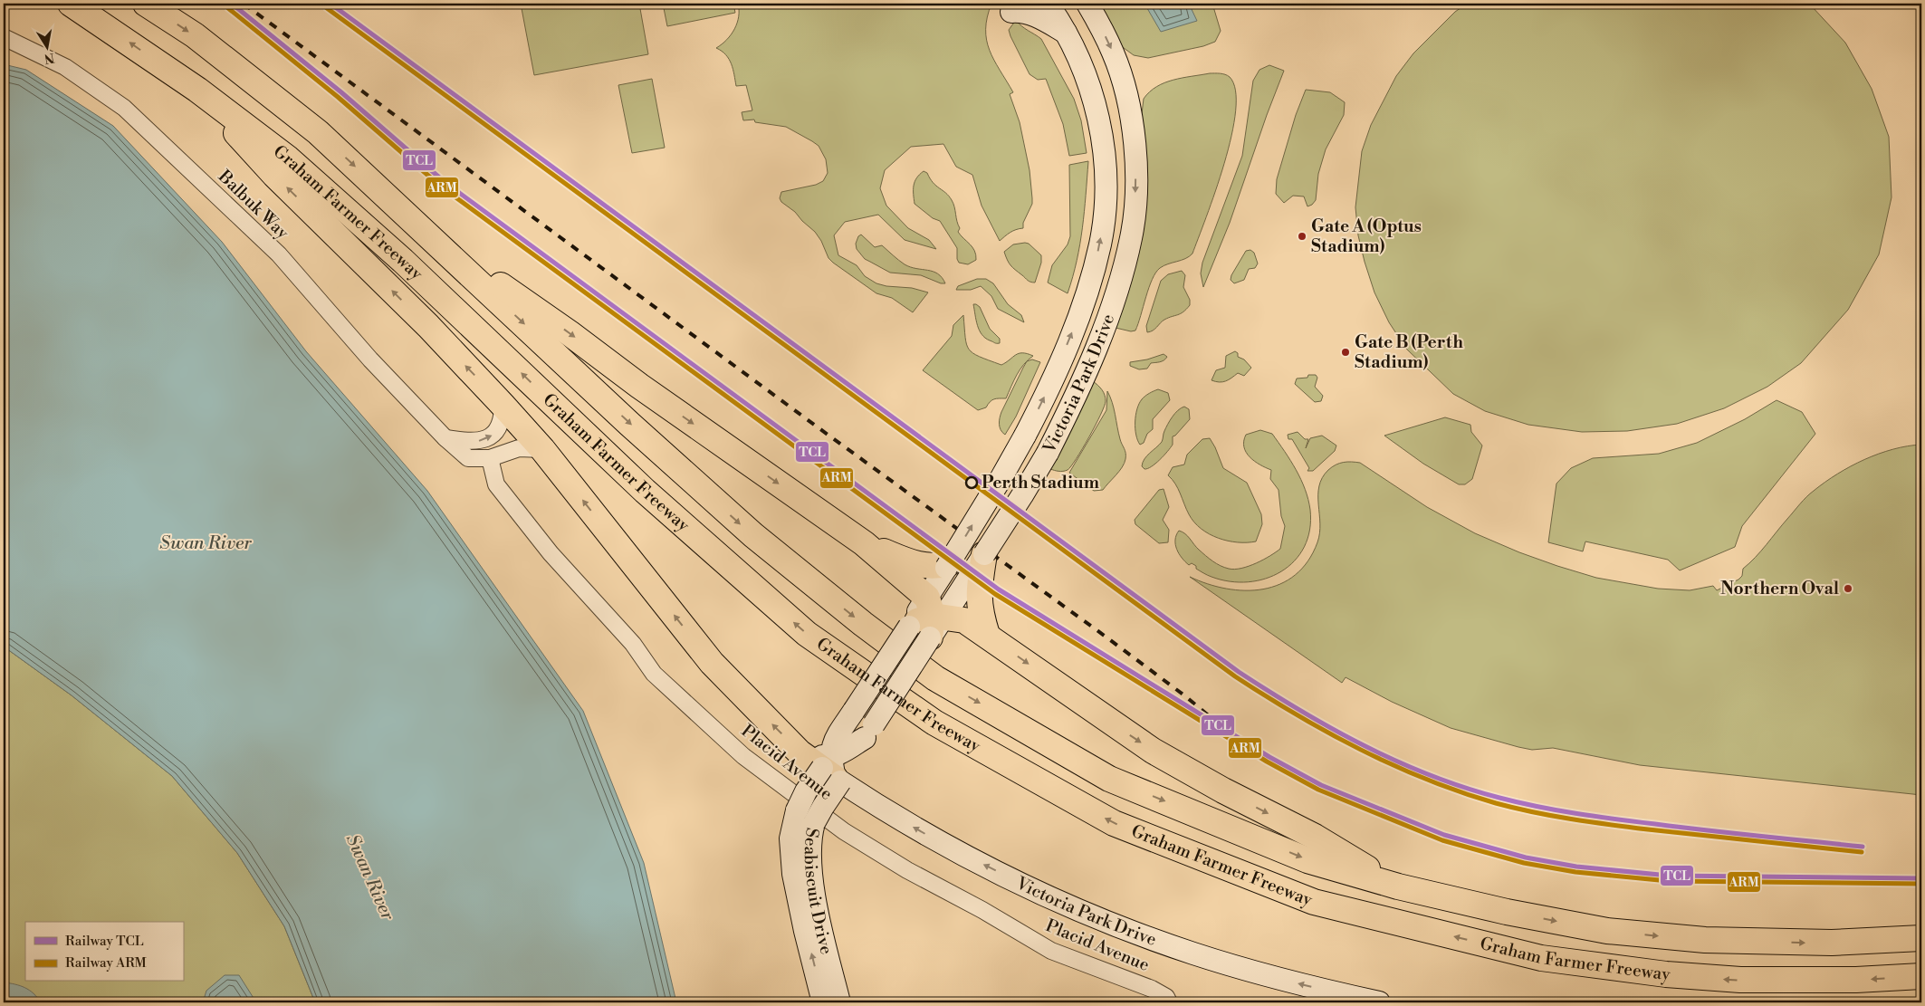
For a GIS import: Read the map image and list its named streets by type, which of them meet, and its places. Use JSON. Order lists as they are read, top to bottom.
{
  "streets": {
    "highway": ["Graham Farmer Freeway"],
    "street": [
      "Balbuk Way",
      "Victoria Park Drive",
      "Placid Avenue",
      "Seabiscuit Drive"
    ]
  },
  "crossings": [
    ["Balbuk Way", "Placid Avenue"],
    ["Victoria Park Drive", "Seabiscuit Drive"]
  ],
  "water": ["Swan River"],
  "places": [
    "Gate A (Optus Stadium)",
    "Gate B (Perth Stadium)",
    "Perth Stadium",
    "Northern Oval"
  ],
  "lines": ["rail line TCL", "rail line ARM"],
  "legend": ["Railway TCL", "Railway ARM"],
  "north": "bottom"
}
